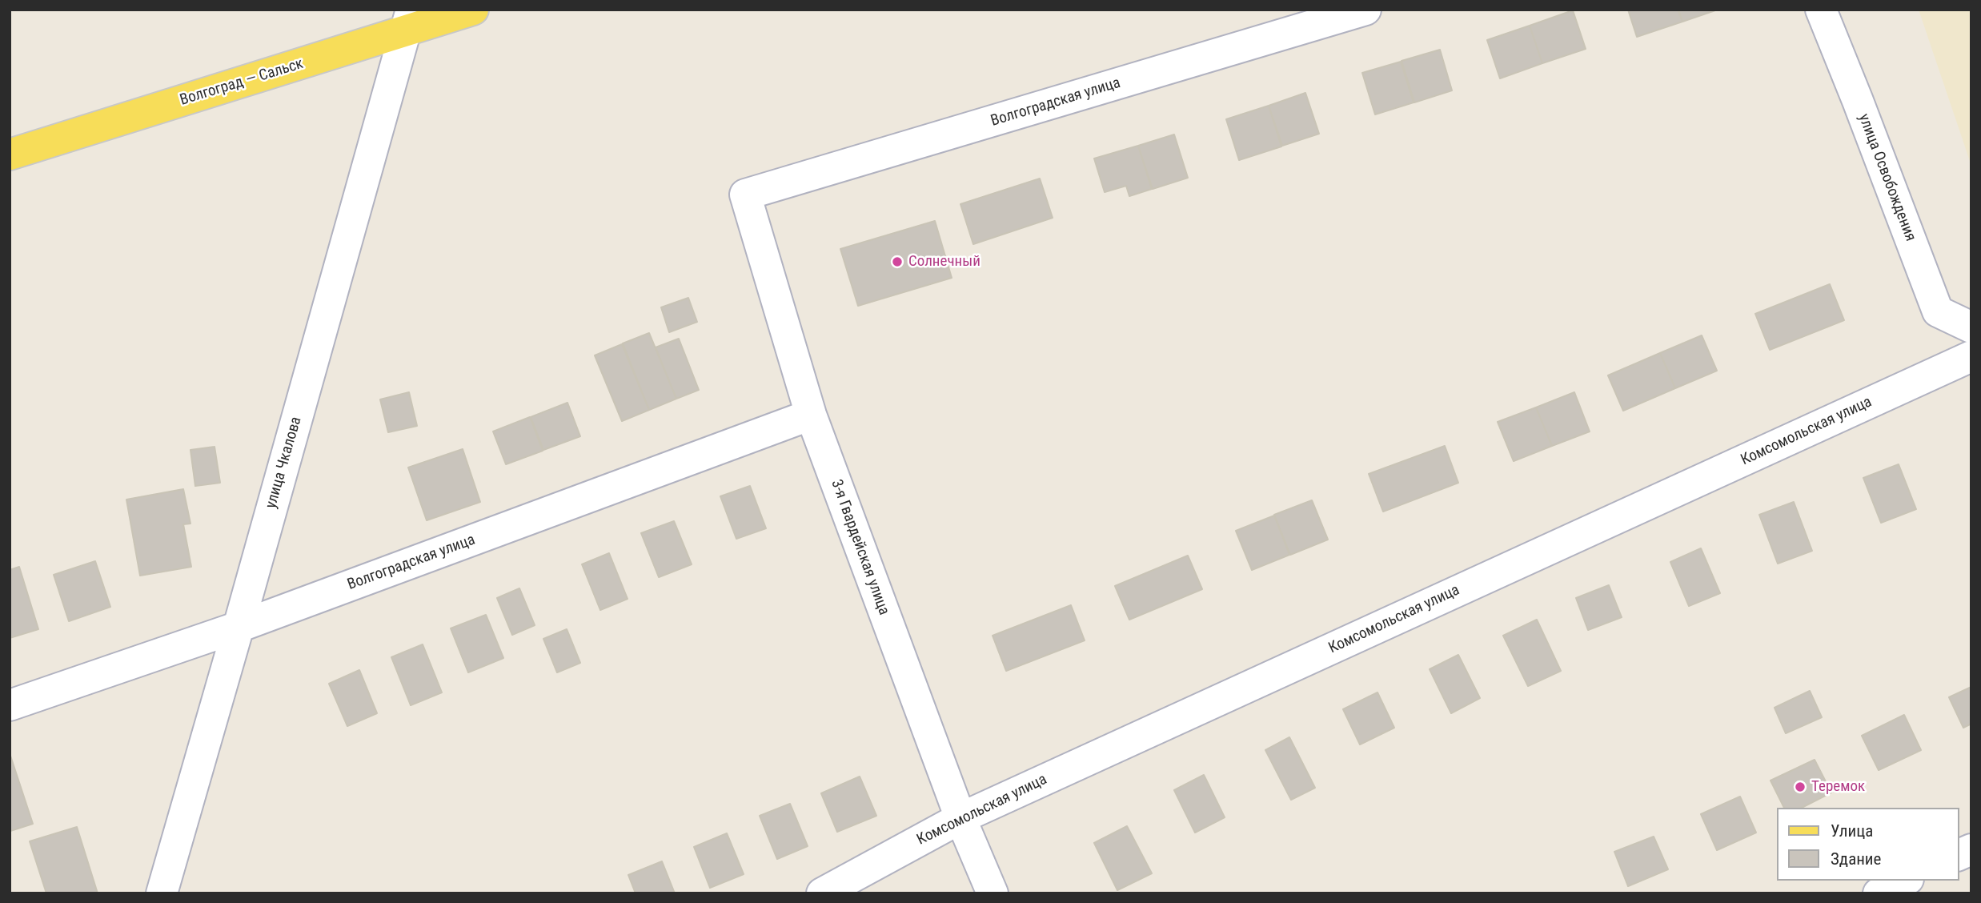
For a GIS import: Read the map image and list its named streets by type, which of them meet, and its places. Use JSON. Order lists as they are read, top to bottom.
{
  "streets": {
    "main road": ["Волгоград — Сальск"],
    "street": [
      "Волгоградская улица",
      "улица Освобождения",
      "Комсомольская улица",
      "улица Чкалова",
      "3-я Гвардейская улица"
    ]
  },
  "crossings": [
    ["Волгоград — Сальск", "улица Чкалова"],
    ["Волгоградская улица", "улица Чкалова"],
    ["Волгоградская улица", "3-я Гвардейская улица"],
    ["Комсомольская улица", "3-я Гвардейская улица"]
  ],
  "places": ["Солнечный", "Теремок"],
  "legend": ["Улица", "Здание"]
}
